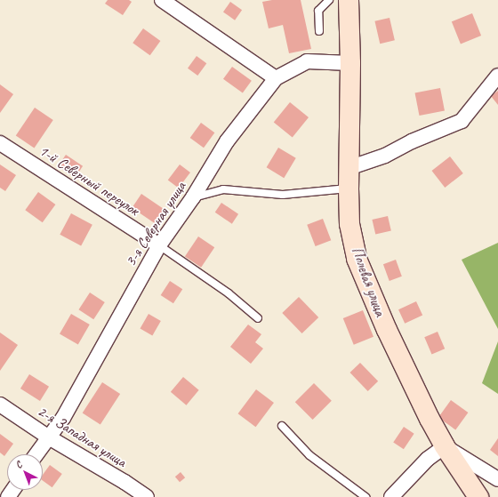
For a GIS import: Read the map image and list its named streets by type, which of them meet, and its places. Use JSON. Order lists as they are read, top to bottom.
{
  "streets": {
    "main road": ["Полевая улица"],
    "street": ["1-й Северный переулок", "3-я Северная улица", "2-я Западная улица"]
  },
  "crossings": [
    ["1-й Северный переулок", "3-я Северная улица"],
    ["3-я Северная улица", "Полевая улица"],
    ["3-я Северная улица", "2-я Западная улица"]
  ],
  "north": "top left"
}
